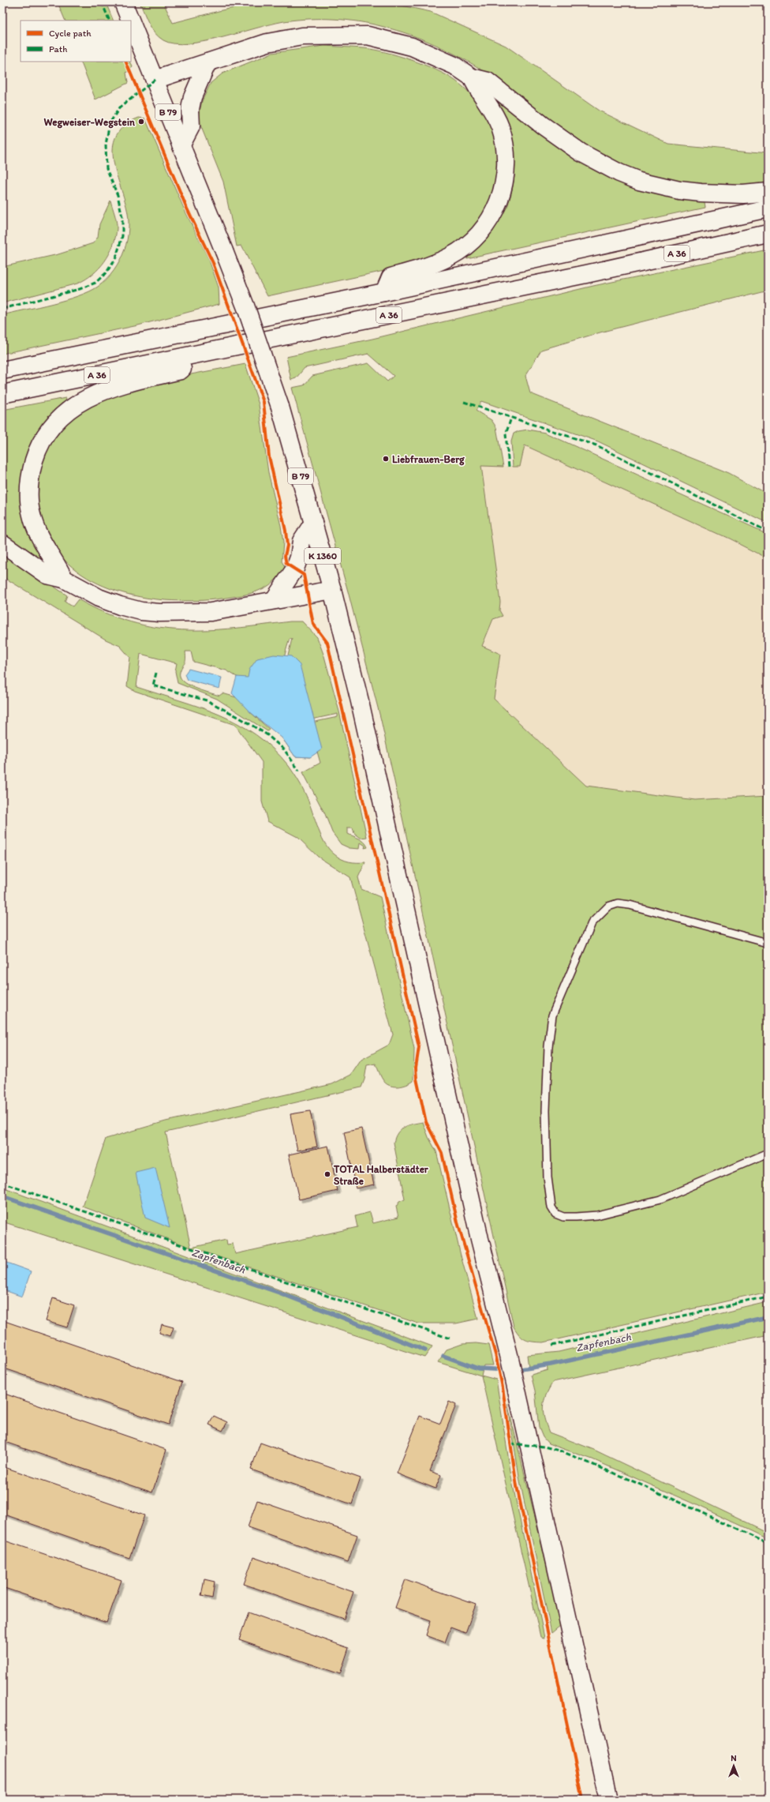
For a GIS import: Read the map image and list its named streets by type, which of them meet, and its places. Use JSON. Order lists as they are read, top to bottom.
{
  "streets": {
    "main road": ["B 79", "A 36", "K 1360"]
  },
  "crossings": [
    ["B 79", "K 1360"]
  ],
  "water": ["Zapfenbach"],
  "places": ["Wegweiser-Wegstein", "Liebfrauen-Berg", "TOTAL Halberstädter Straße"],
  "legend": ["Cycle path", "Path"],
  "north": "top"
}
